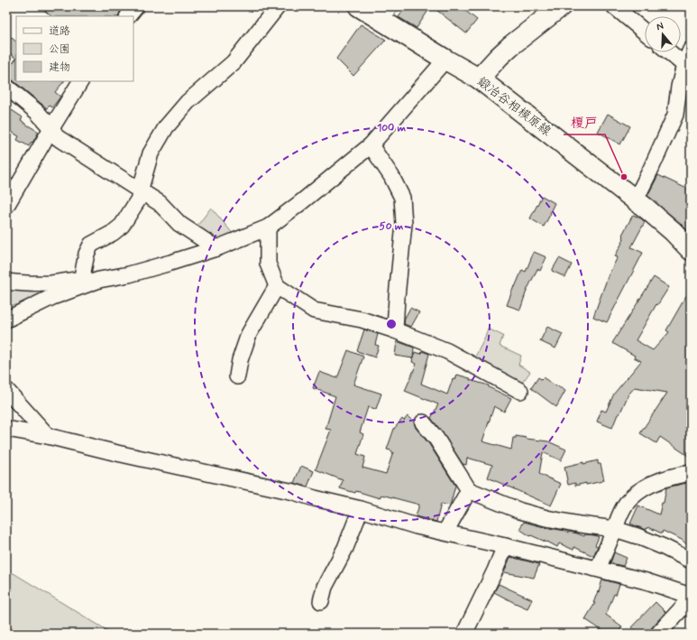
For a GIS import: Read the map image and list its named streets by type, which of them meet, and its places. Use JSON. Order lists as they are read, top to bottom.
{
  "streets": {
    "main road": ["鍛冶谷相模原線"]
  },
  "places": ["榎戸"],
  "legend": ["道路", "公園", "建物"],
  "north": "top",
  "rings": ["100 m", "50 m"]
}
